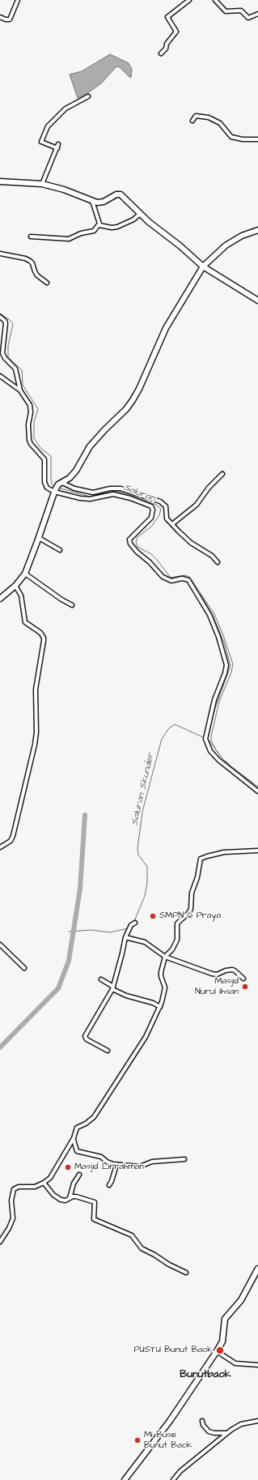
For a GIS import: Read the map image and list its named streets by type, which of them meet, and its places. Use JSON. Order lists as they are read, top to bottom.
{
  "districts": ["Bunutbaok"],
  "water": ["Saluran", "Saluran Skunder"],
  "places": [
    "SMPN 6 Praya",
    "Masjid Nurul Ihsan",
    "Masjid Lirrahman",
    "PUSTU Bunut Baok",
    "MI Buse Bunut Baok"
  ]
}
